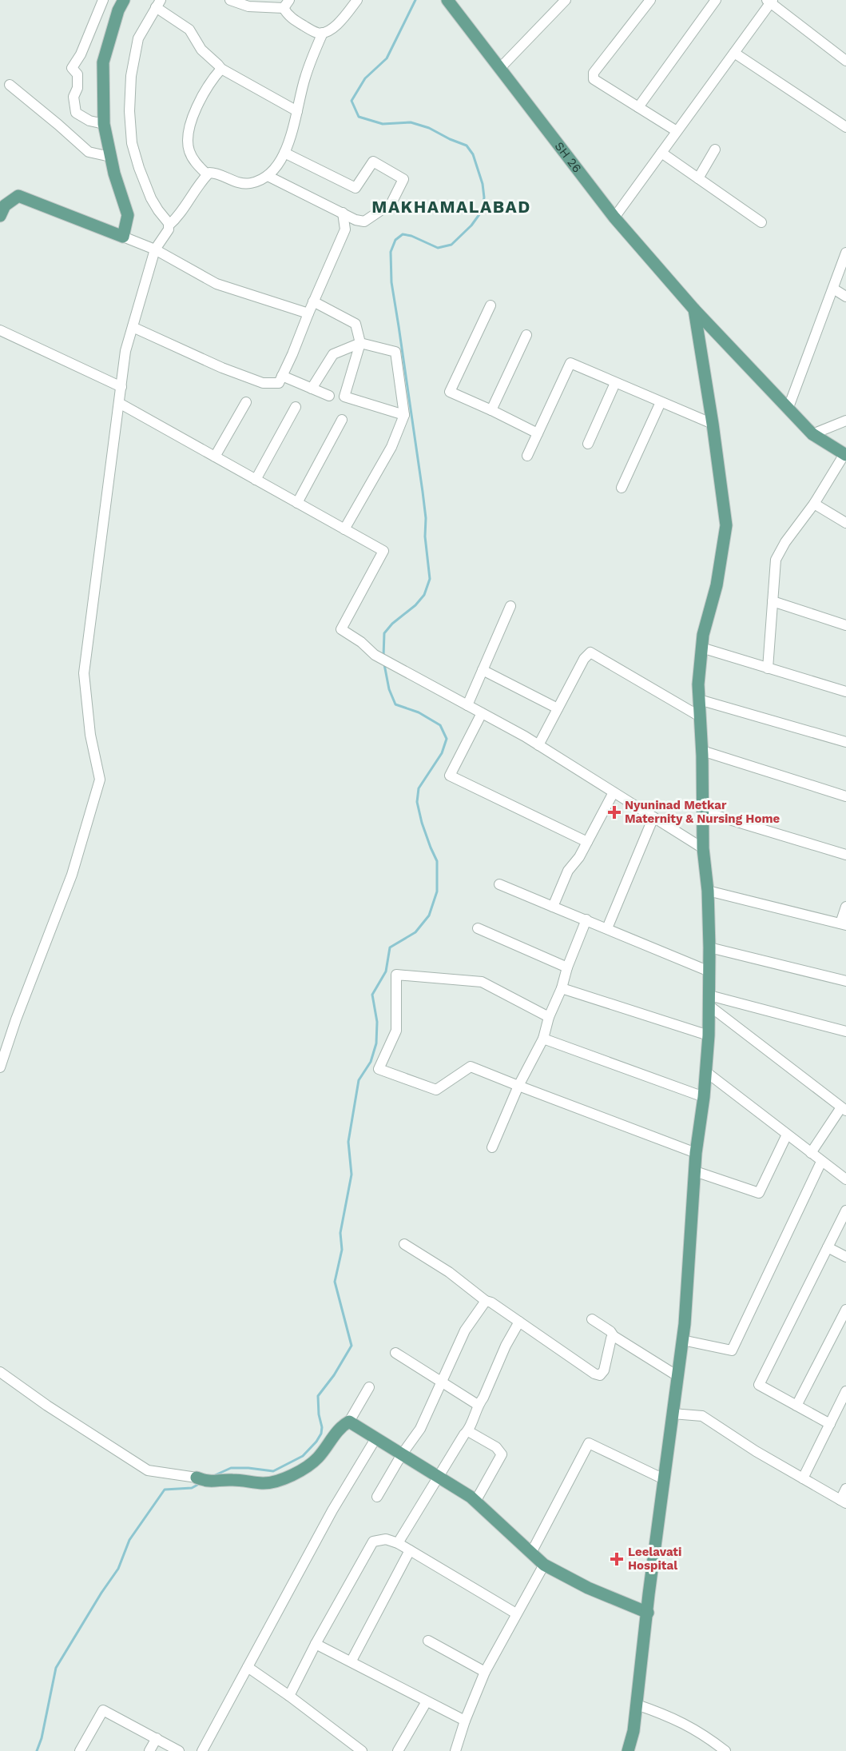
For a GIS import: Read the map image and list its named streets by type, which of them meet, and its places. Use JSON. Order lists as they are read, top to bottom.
{
  "streets": {
    "main road": ["SH 26"]
  },
  "districts": ["MAKHAMALABAD"],
  "places": {
    "health": ["Nyuninad Metkar Maternity & Nursing Home", "Leelavati Hospital"]
  }
}
